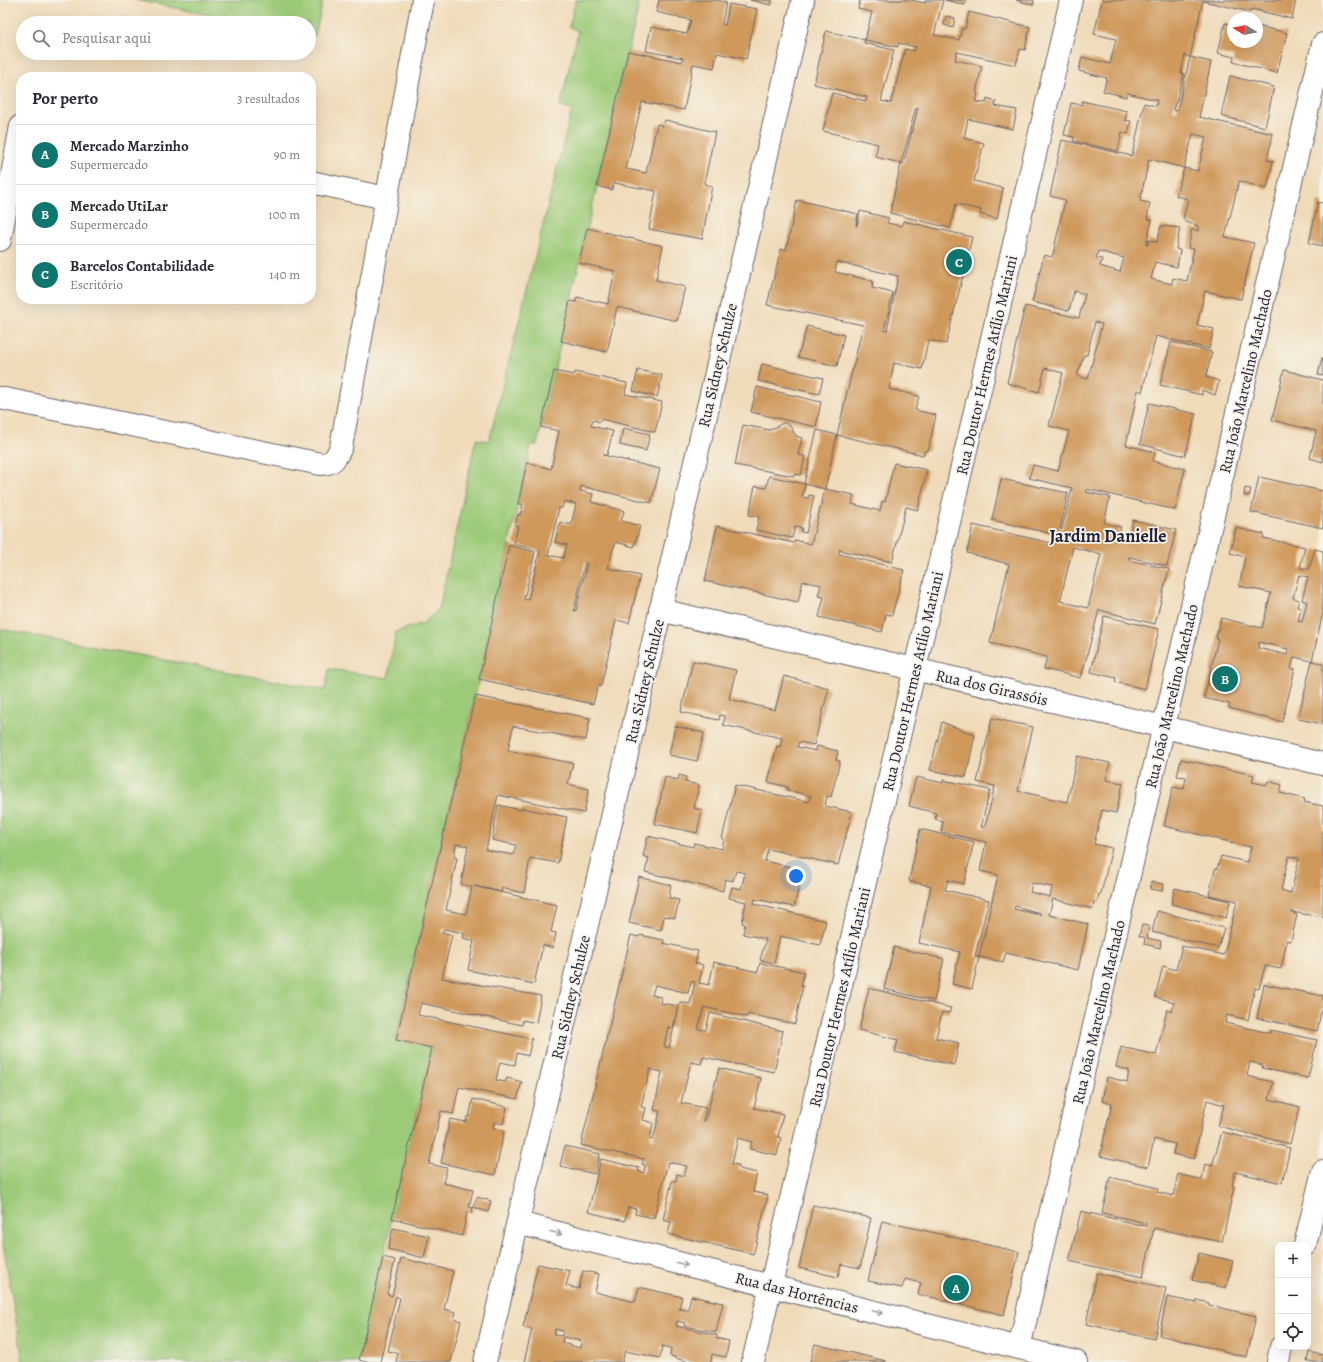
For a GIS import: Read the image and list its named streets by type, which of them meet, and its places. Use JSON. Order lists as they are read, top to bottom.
{
  "streets": {
    "street": [
      "Rua Sidney Schulze",
      "Rua Doutor Hermes Atílio Mariani",
      "Rua João Marcelino Machado",
      "Rua dos Girassóis",
      "Rua das Hortências"
    ]
  },
  "crossings": [
    ["Rua Sidney Schulze", "Rua dos Girassóis"],
    ["Rua Sidney Schulze", "Rua das Hortências"],
    ["Rua Doutor Hermes Atílio Mariani", "Rua dos Girassóis"],
    ["Rua Doutor Hermes Atílio Mariani", "Rua das Hortências"],
    ["Rua João Marcelino Machado", "Rua dos Girassóis"],
    ["Rua João Marcelino Machado", "Rua das Hortências"]
  ],
  "one_way": ["Rua das Hortências"],
  "districts": ["Jardim Danielle"],
  "north": "left",
  "page": {
    "search": "Pesquisar aqui",
    "heading": ["Por perto", "3 resultados"],
    "list": [
      {
        "mark": "A",
        "name": "Mercado Marzinho",
        "note": "Supermercado",
        "value": "90 m"
      },
      {
        "mark": "B",
        "name": "Mercado UtiLar",
        "note": "Supermercado",
        "value": "100 m"
      },
      {
        "mark": "C",
        "name": "Barcelos Contabilidade",
        "note": "Escritório",
        "value": "140 m"
      }
    ],
    "pins": ["C", "B", "A"],
    "map_buttons": ["+", "−"]
  }
}
